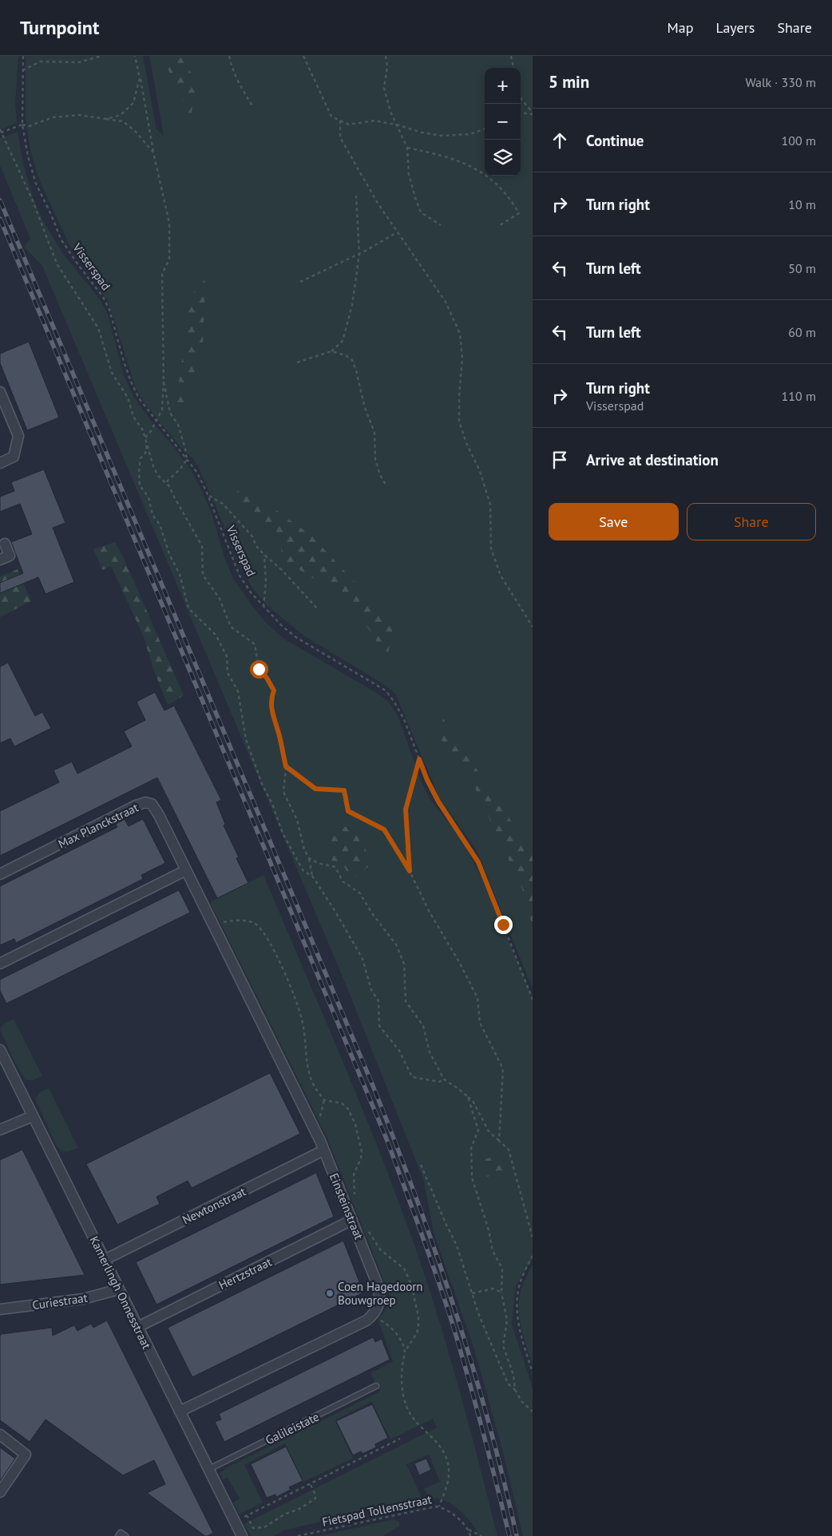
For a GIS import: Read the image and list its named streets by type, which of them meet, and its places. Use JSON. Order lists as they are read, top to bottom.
{
  "streets": {
    "street": [
      "Max Planckstraat",
      "Newtonstraat",
      "Einsteinstraat",
      "Hertzstraat",
      "Kamerlingh Onnesstraat",
      "Curiestraat"
    ],
    "lane": ["Galileistate"],
    "path": ["Visserspad", "Fietspad Tollensstraat"]
  },
  "crossings": [
    ["Max Planckstraat", "Einsteinstraat"],
    ["Newtonstraat", "Einsteinstraat"],
    ["Newtonstraat", "Kamerlingh Onnesstraat"],
    ["Einsteinstraat", "Hertzstraat"],
    ["Hertzstraat", "Kamerlingh Onnesstraat"],
    ["Kamerlingh Onnesstraat", "Curiestraat"],
    ["Kamerlingh Onnesstraat", "Galileistate"]
  ],
  "places": ["Coen Hagedoorn Bouwgroep"],
  "page": {
    "header": "Turnpoint",
    "nav": ["Map", "Layers", "Share"],
    "heading": ["5 min", "Walk · 330 m"],
    "map_buttons": ["+", "−"],
    "list": [
      ["Continue", "100 m"],
      ["Turn right", "10 m"],
      ["Turn left", "50 m"],
      ["Turn left", "60 m"],
      ["Turn right", "Visserspad", "110 m"],
      "Arrive at destination"
    ],
    "buttons": ["Save", "Share"]
  }
}
